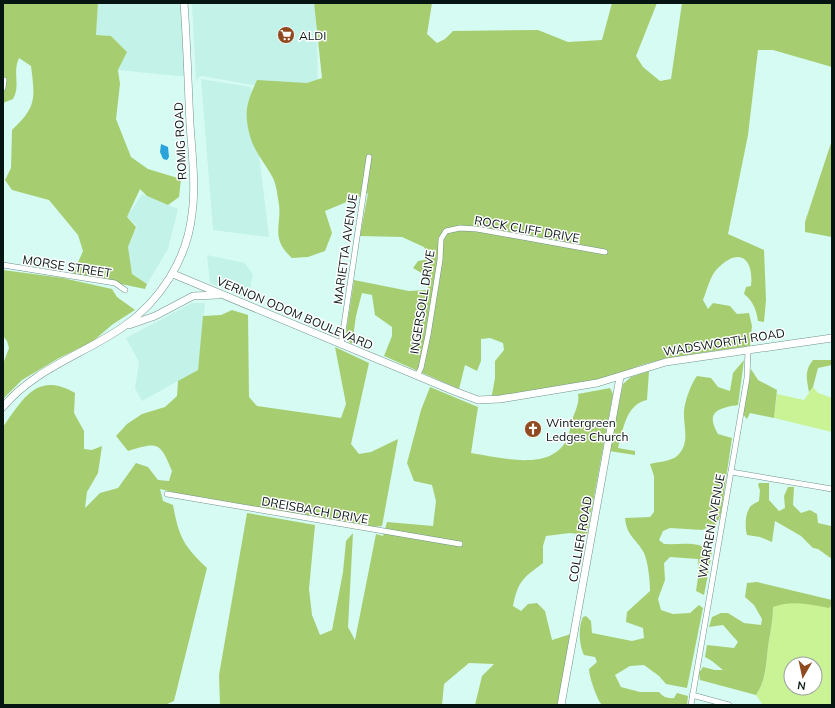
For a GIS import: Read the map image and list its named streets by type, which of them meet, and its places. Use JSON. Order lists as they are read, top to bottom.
{
  "streets": {
    "main road": [
      "ROMIG ROAD",
      "VERNON ODOM BOULEVARD",
      "WADSWORTH ROAD",
      "COLLIER ROAD"
    ],
    "street": [
      "ROCK CLIFF DRIVE",
      "MARIETTA AVENUE",
      "MORSE STREET",
      "INGERSOLL DRIVE",
      "DREISBACH DRIVE",
      "WARREN AVENUE"
    ]
  },
  "crossings": [
    ["ROMIG ROAD", "VERNON ODOM BOULEVARD"],
    ["ROCK CLIFF DRIVE", "INGERSOLL DRIVE"],
    ["MARIETTA AVENUE", "VERNON ODOM BOULEVARD"],
    ["INGERSOLL DRIVE", "VERNON ODOM BOULEVARD"],
    ["VERNON ODOM BOULEVARD", "WADSWORTH ROAD"],
    ["VERNON ODOM BOULEVARD", "COLLIER ROAD"],
    ["WADSWORTH ROAD", "WARREN AVENUE"],
    ["WADSWORTH ROAD", "COLLIER ROAD"]
  ],
  "places": {
    "supermarket": ["ALDI"],
    "church": ["Wintergreen Ledges Church"]
  },
  "north": "bottom"
}
